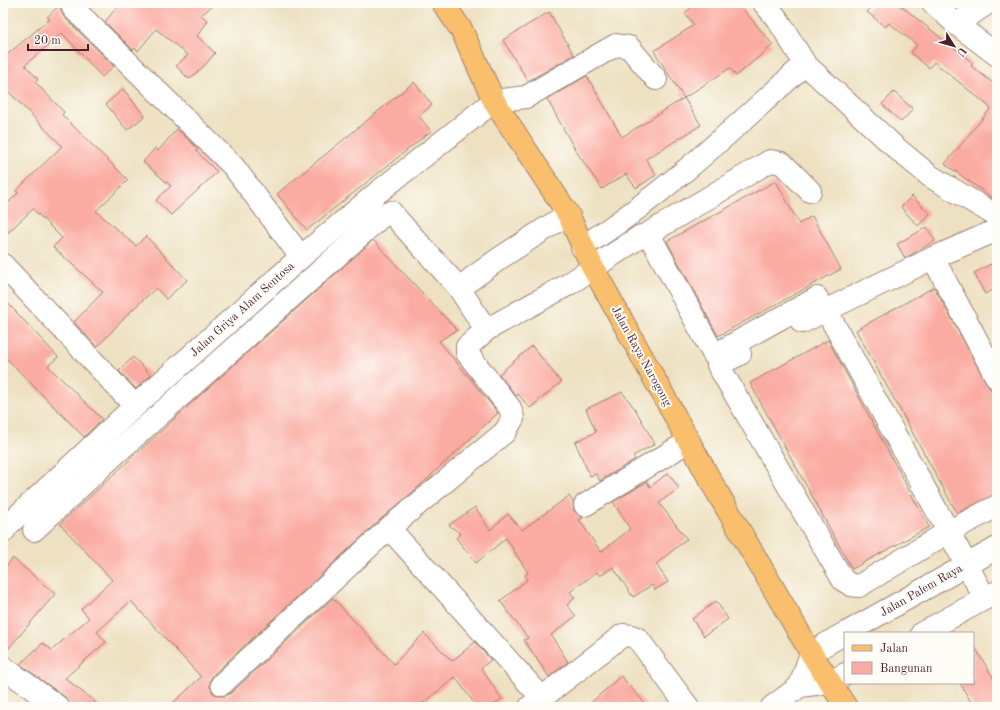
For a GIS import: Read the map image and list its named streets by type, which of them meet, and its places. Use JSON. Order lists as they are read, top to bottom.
{
  "streets": {
    "main road": ["Jalan Raya Narogong"],
    "street": ["Jalan Griya Alam Sentosa", "Jalan Palem Raya"]
  },
  "crossings": [
    ["Jalan Griya Alam Sentosa", "Jalan Raya Narogong"],
    ["Jalan Raya Narogong", "Jalan Palem Raya"]
  ],
  "legend": ["Jalan", "Bangunan"],
  "scale_bar": "20 m",
  "north": "bottom right"
}
